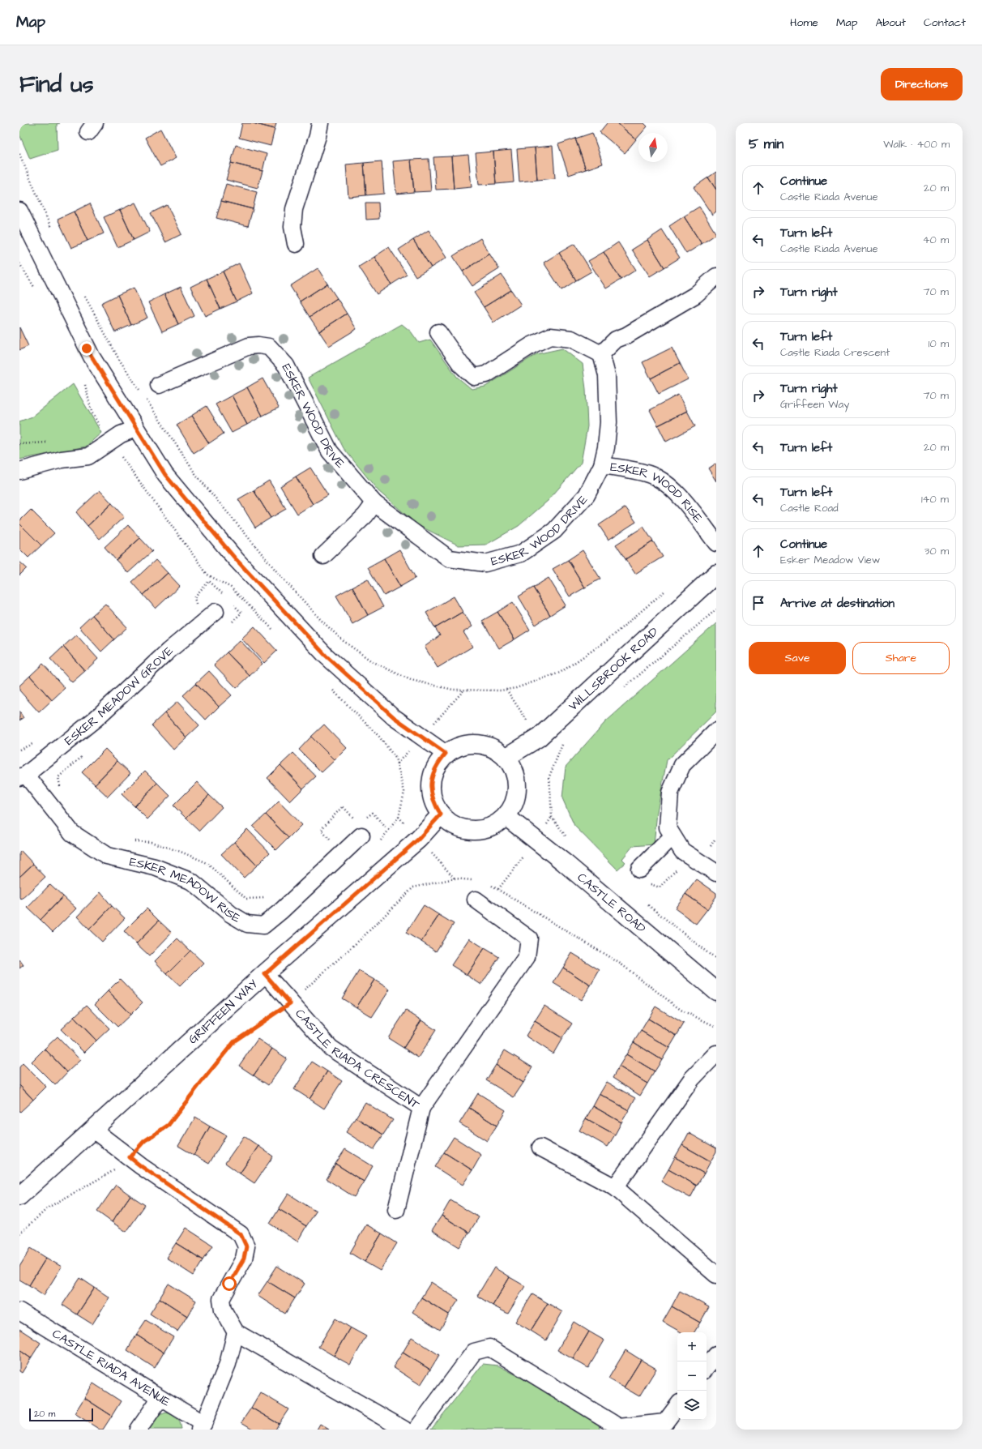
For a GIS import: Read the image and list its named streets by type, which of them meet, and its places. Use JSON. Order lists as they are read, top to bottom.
{
  "streets": {
    "street": [
      "ESKER WOOD DRIVE",
      "ESKER WOOD RISE",
      "WILLSBROOK ROAD",
      "ESKER MEADOW GROVE",
      "ESKER MEADOW RISE",
      "CASTLE ROAD",
      "GRIFFEEN WAY",
      "CASTLE RIADA CRESCENT",
      "CASTLE RIADA AVENUE"
    ]
  },
  "crossings": [
    ["ESKER WOOD DRIVE", "ESKER WOOD RISE"],
    ["WILLSBROOK ROAD", "CASTLE ROAD"],
    ["WILLSBROOK ROAD", "GRIFFEEN WAY"],
    ["ESKER MEADOW GROVE", "ESKER MEADOW RISE"],
    ["CASTLE ROAD", "GRIFFEEN WAY"],
    ["GRIFFEEN WAY", "CASTLE RIADA CRESCENT"]
  ],
  "scale_bar": "20 m",
  "north": "top",
  "page": {
    "header": "Map",
    "nav": [
      "Home",
      "Map",
      "About",
      "Contact"
    ],
    "buttons": [
      "Directions",
      ["Save", "Share"]
    ],
    "title": "Find us",
    "heading": ["5 min", "Walk · 400 m"],
    "list": [
      ["Continue", "Castle Riada Avenue", "20 m"],
      ["Turn left", "Castle Riada Avenue", "40 m"],
      ["Turn right", "70 m"],
      ["Turn left", "Castle Riada Crescent", "10 m"],
      ["Turn right", "Griffeen Way", "70 m"],
      ["Turn left", "20 m"],
      ["Turn left", "Castle Road", "140 m"],
      ["Continue", "Esker Meadow View", "30 m"],
      "Arrive at destination"
    ],
    "map_buttons": ["+", "−"],
    "scale": "20 m"
  }
}
